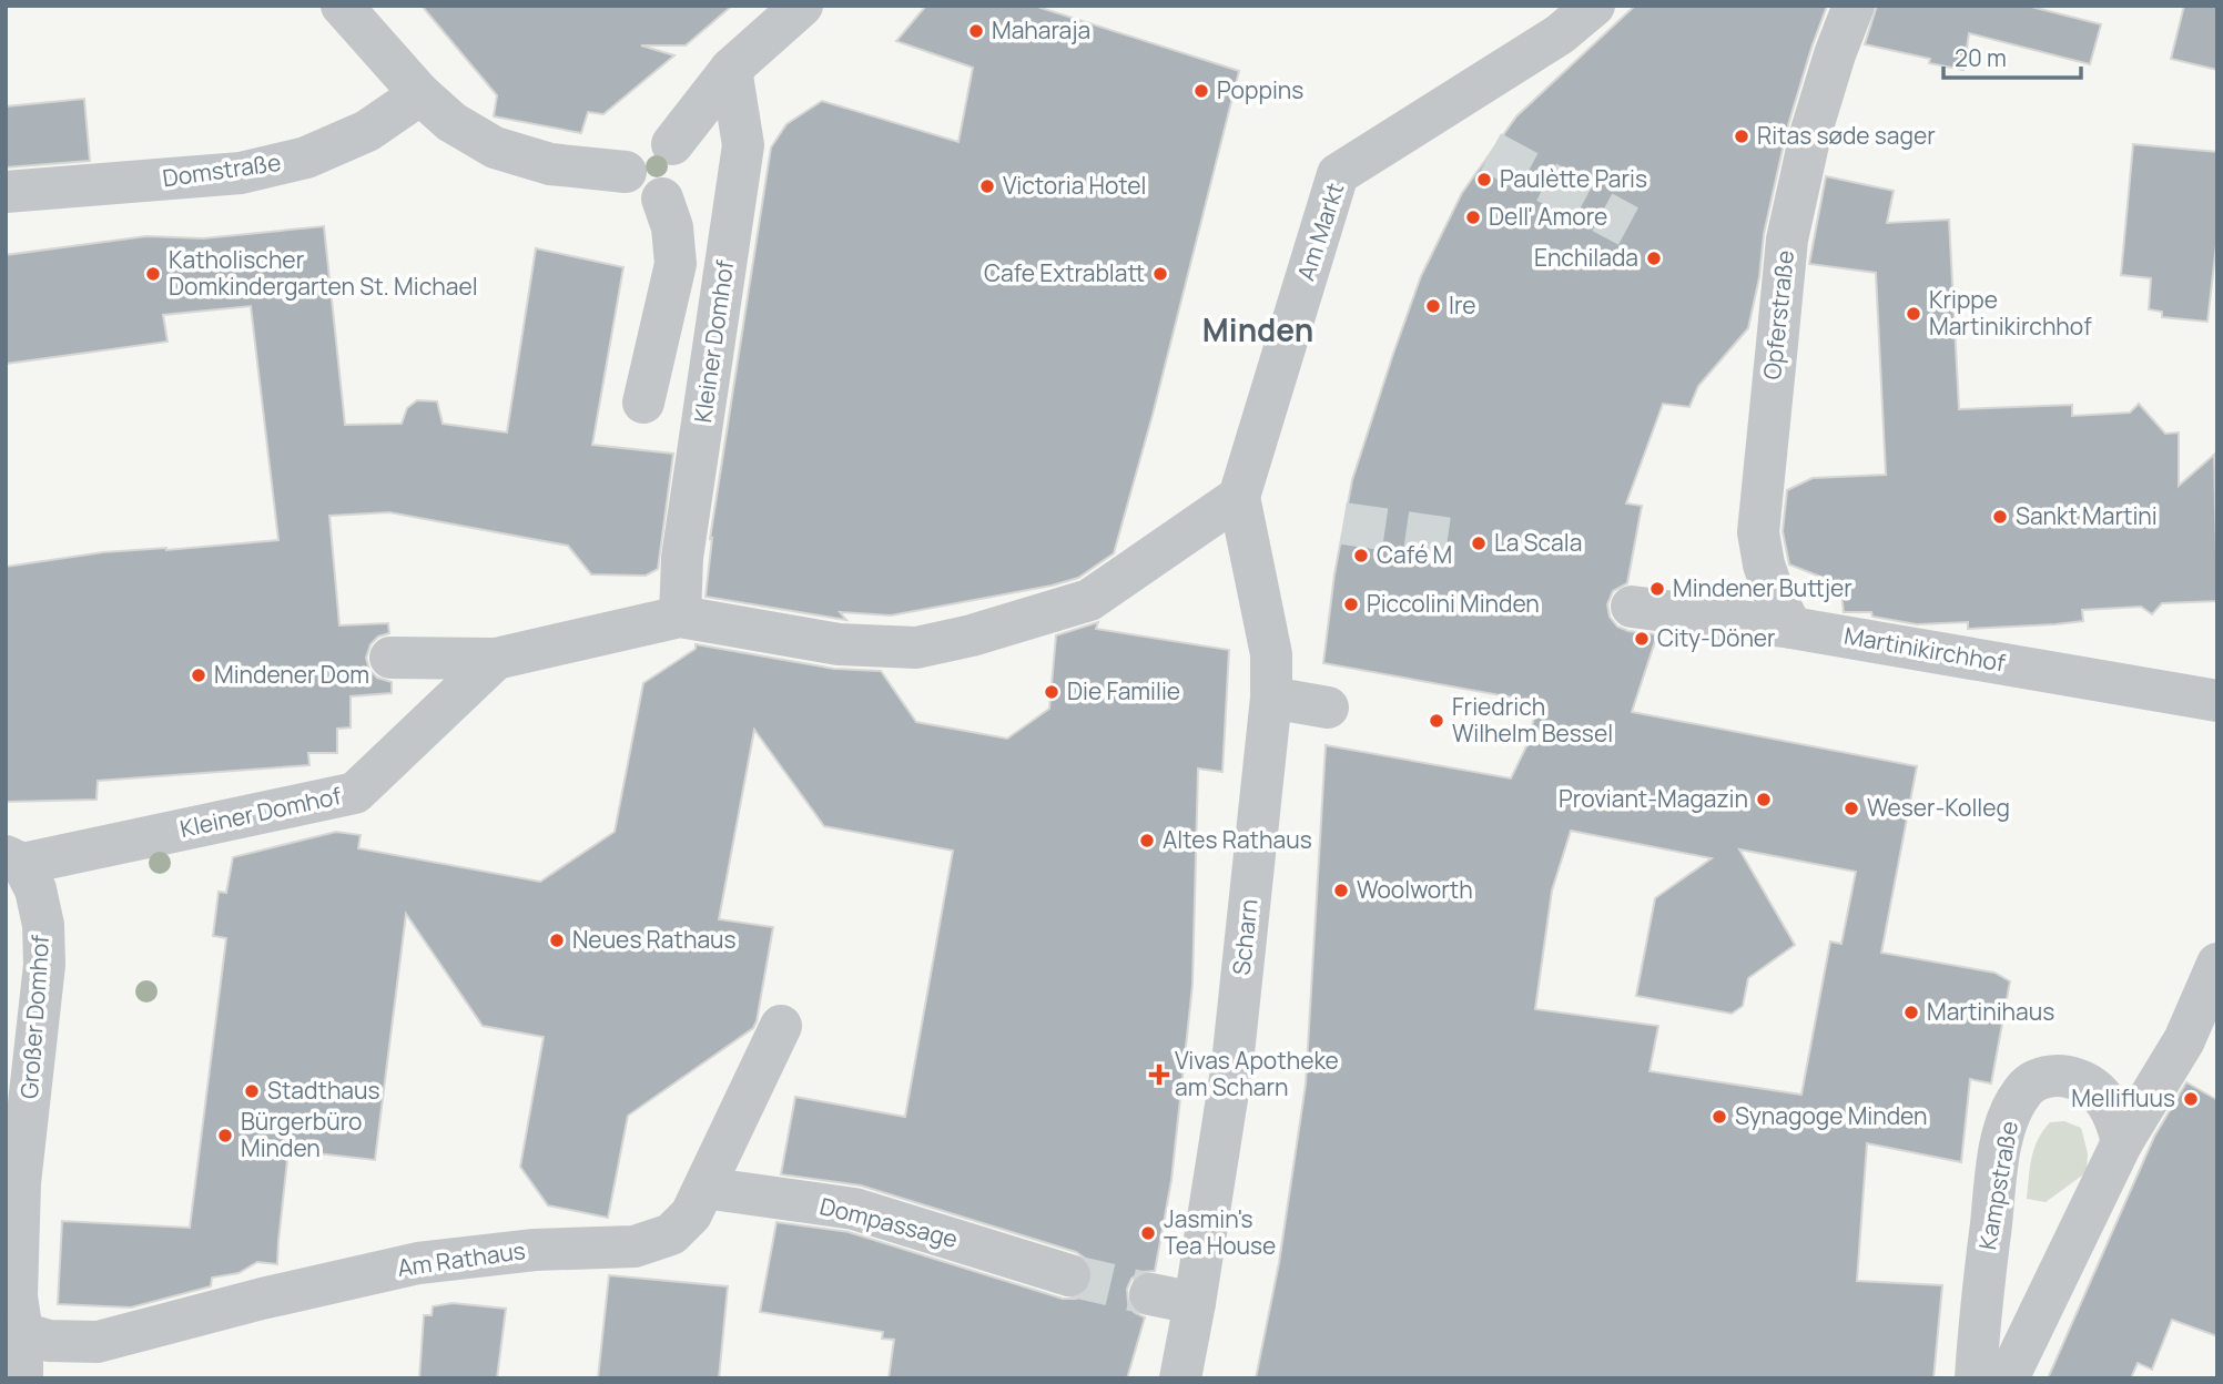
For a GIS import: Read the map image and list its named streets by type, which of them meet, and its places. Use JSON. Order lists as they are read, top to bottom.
{
  "streets": {
    "street": [
      "Domstraße",
      "Am Markt",
      "Opferstraße",
      "Kleiner Domhof",
      "Martinikirchhof",
      "Scharn",
      "Großer Domhof",
      "Kampstraße",
      "Dompassage",
      "Am Rathaus"
    ]
  },
  "crossings": [
    ["Am Markt", "Scharn"],
    ["Opferstraße", "Martinikirchhof"],
    ["Kleiner Domhof", "Großer Domhof"],
    ["Großer Domhof", "Am Rathaus"],
    ["Dompassage", "Am Rathaus"]
  ],
  "districts": ["Minden"],
  "places": {
    "other": [
      "Maharaja",
      "Poppins",
      "Ritas søde sager",
      "Paulètte Paris",
      "Victoria Hotel",
      "Dell' Amore",
      "Enchilada",
      "Katholischer Domkindergarten St. Michael",
      "Cafe Extrablatt",
      "Ire",
      "Krippe Martinikirchhof",
      "Sankt Martini",
      "La Scala",
      "Café M",
      "Mindener Buttjer",
      "Piccolini Minden",
      "City-Döner",
      "Mindener Dom",
      "Die Familie",
      "Friedrich Wilhelm Bessel",
      "Proviant-Magazin",
      "Weser-Kolleg",
      "Altes Rathaus",
      "Woolworth",
      "Neues Rathaus",
      "Martinihaus",
      "Stadthaus",
      "Mellifluus",
      "Synagoge Minden",
      "Bürgerbüro Minden",
      "Jasmin's Tea House"
    ],
    "health": ["Vivas Apotheke am Scharn"]
  },
  "scale_bar": "20 m"
}
